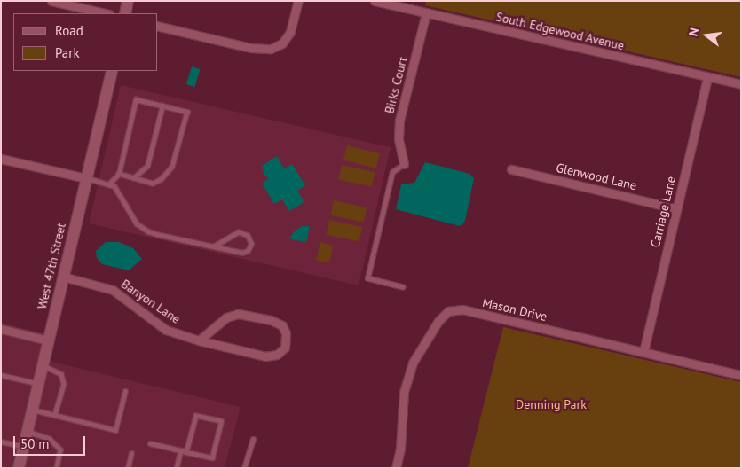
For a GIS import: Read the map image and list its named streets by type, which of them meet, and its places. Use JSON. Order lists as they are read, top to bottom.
{
  "streets": {
    "main road": ["West 47th Street"],
    "street": [
      "South Edgewood Avenue",
      "Birks Court",
      "Glenwood Lane",
      "Carriage Lane",
      "Banyon Lane",
      "Mason Drive"
    ]
  },
  "crossings": [
    ["South Edgewood Avenue", "Birks Court"],
    ["South Edgewood Avenue", "Carriage Lane"],
    ["Glenwood Lane", "Carriage Lane"],
    ["Carriage Lane", "Mason Drive"],
    ["West 47th Street", "Banyon Lane"]
  ],
  "parks": ["Denning Park"],
  "legend": ["Road", "Park"],
  "scale_bar": "50 m",
  "north": "left"
}
